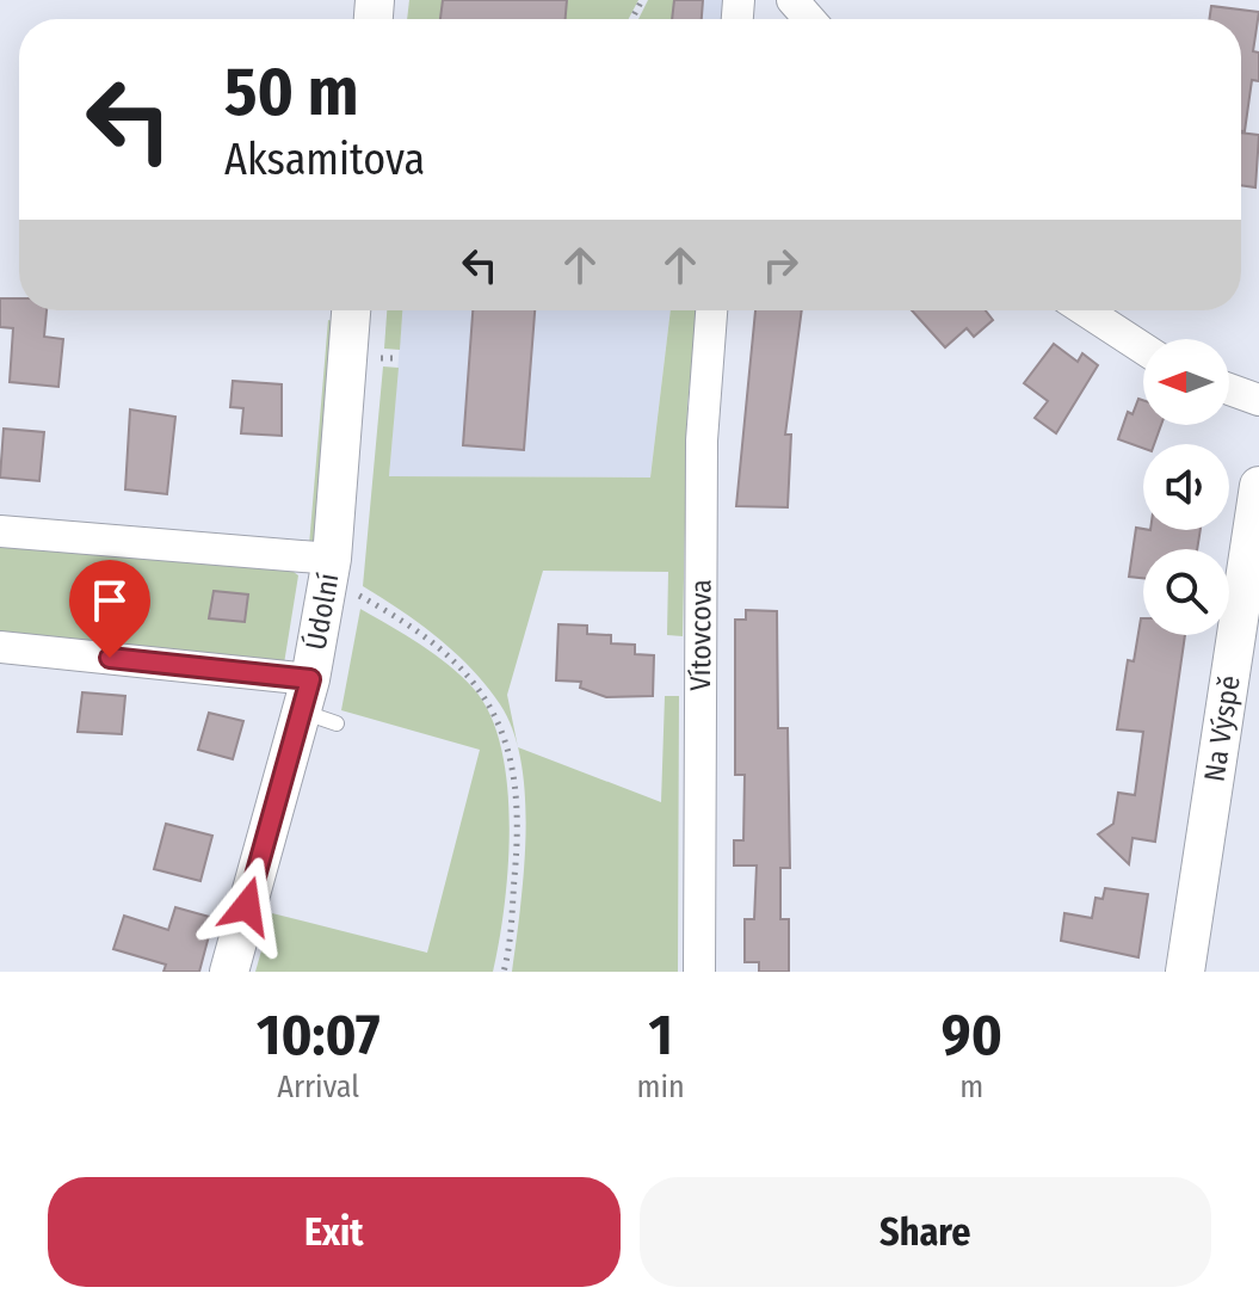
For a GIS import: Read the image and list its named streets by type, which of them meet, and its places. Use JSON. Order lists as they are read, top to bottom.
{
  "streets": {
    "street": ["Údolní", "Vítovcova", "Na Výspě"]
  },
  "north": "left",
  "page": {
    "turn": ["50 m", "Aksamitova"],
    "eta": [
      "10:07",
      "Arrival",
      "1",
      "min",
      "90",
      "m"
    ],
    "buttons": ["Exit", "Share"]
  }
}
